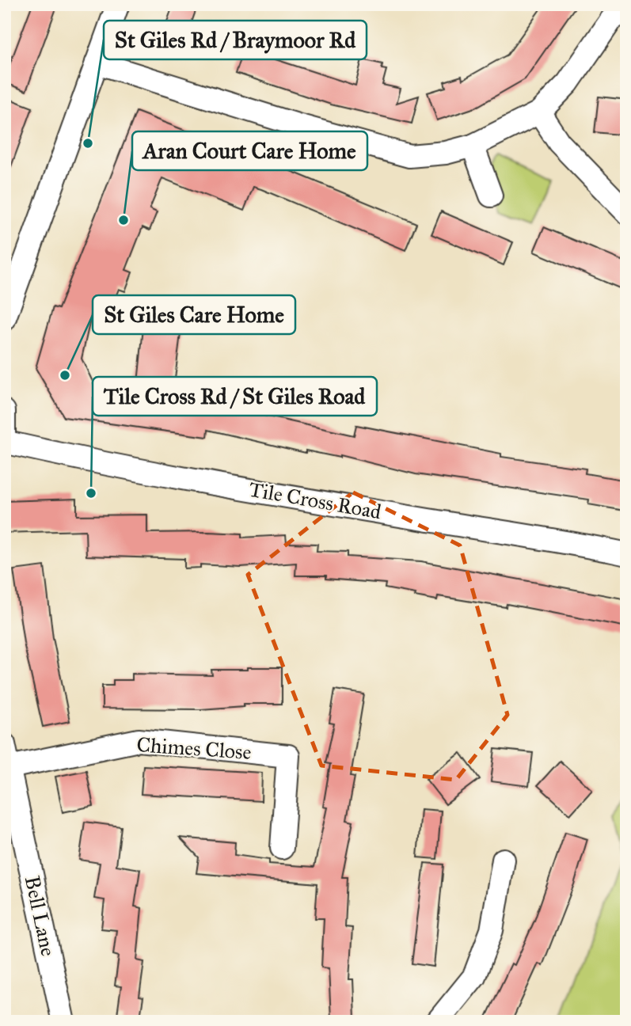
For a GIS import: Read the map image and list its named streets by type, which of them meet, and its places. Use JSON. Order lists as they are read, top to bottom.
{
  "streets": {
    "street": ["Tile Cross Road", "Chimes Close", "Bell Lane"]
  },
  "crossings": [
    ["Chimes Close", "Bell Lane"]
  ],
  "places": [
    "St Giles Rd / Braymoor Rd",
    "Aran Court Care Home",
    "St Giles Care Home",
    "Tile Cross Rd / St Giles Road"
  ]
}
